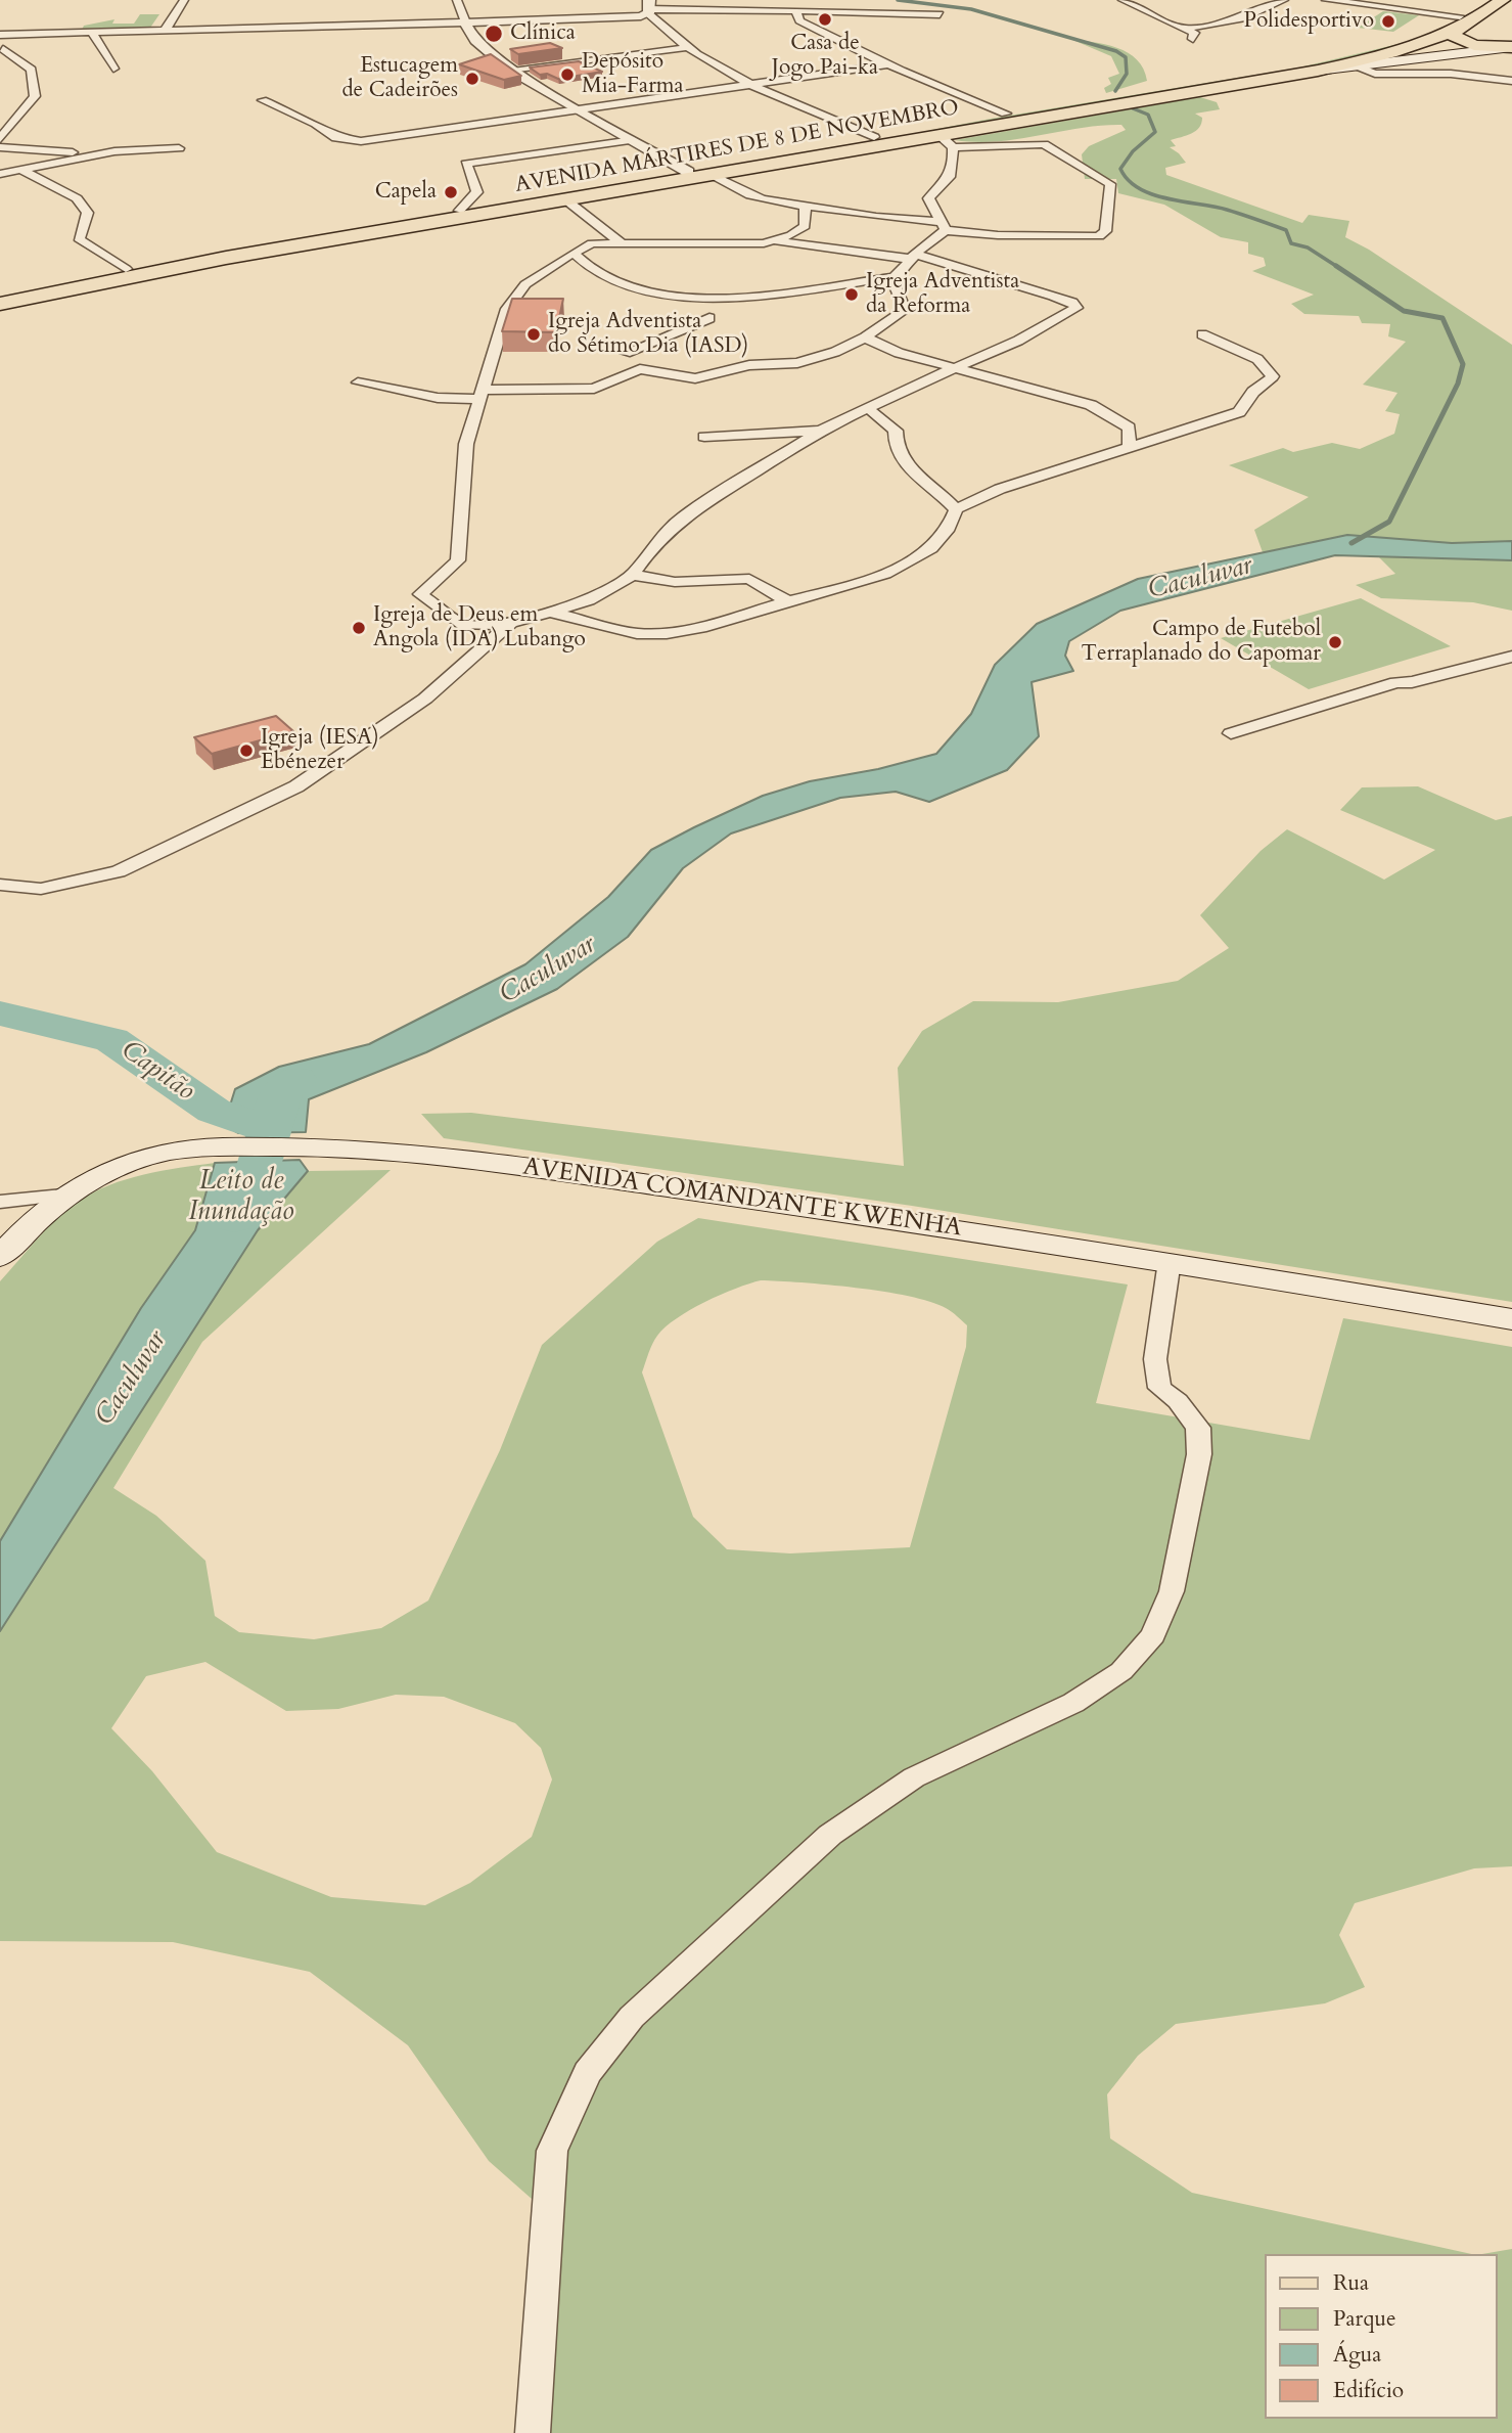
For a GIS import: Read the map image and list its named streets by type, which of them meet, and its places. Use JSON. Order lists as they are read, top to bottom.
{
  "streets": {
    "main road": ["AVENIDA MÁRTIRES DE 8 DE NOVEMBRO", "AVENIDA COMANDANTE KWENHA"]
  },
  "water": ["Caculuvar", "Capitão", "Leito de Inundação"],
  "places": [
    "Casa de Jogo Pai-ka",
    "Polidesportivo",
    "Clínica",
    "Depósito Mia-Farma",
    "Estucagem de Cadeirões",
    "Capela",
    "Igreja Adventista da Reforma",
    "Igreja Adventista do Sétimo Dia (IASD)",
    "Igreja de Deus em Angola (IDA) Lubango",
    "Campo de Futebol Terraplanado do Capomar",
    "Igreja (IESA) Ebénezer"
  ],
  "legend": [
    "Rua",
    "Parque",
    "Água",
    "Edifício"
  ]
}
